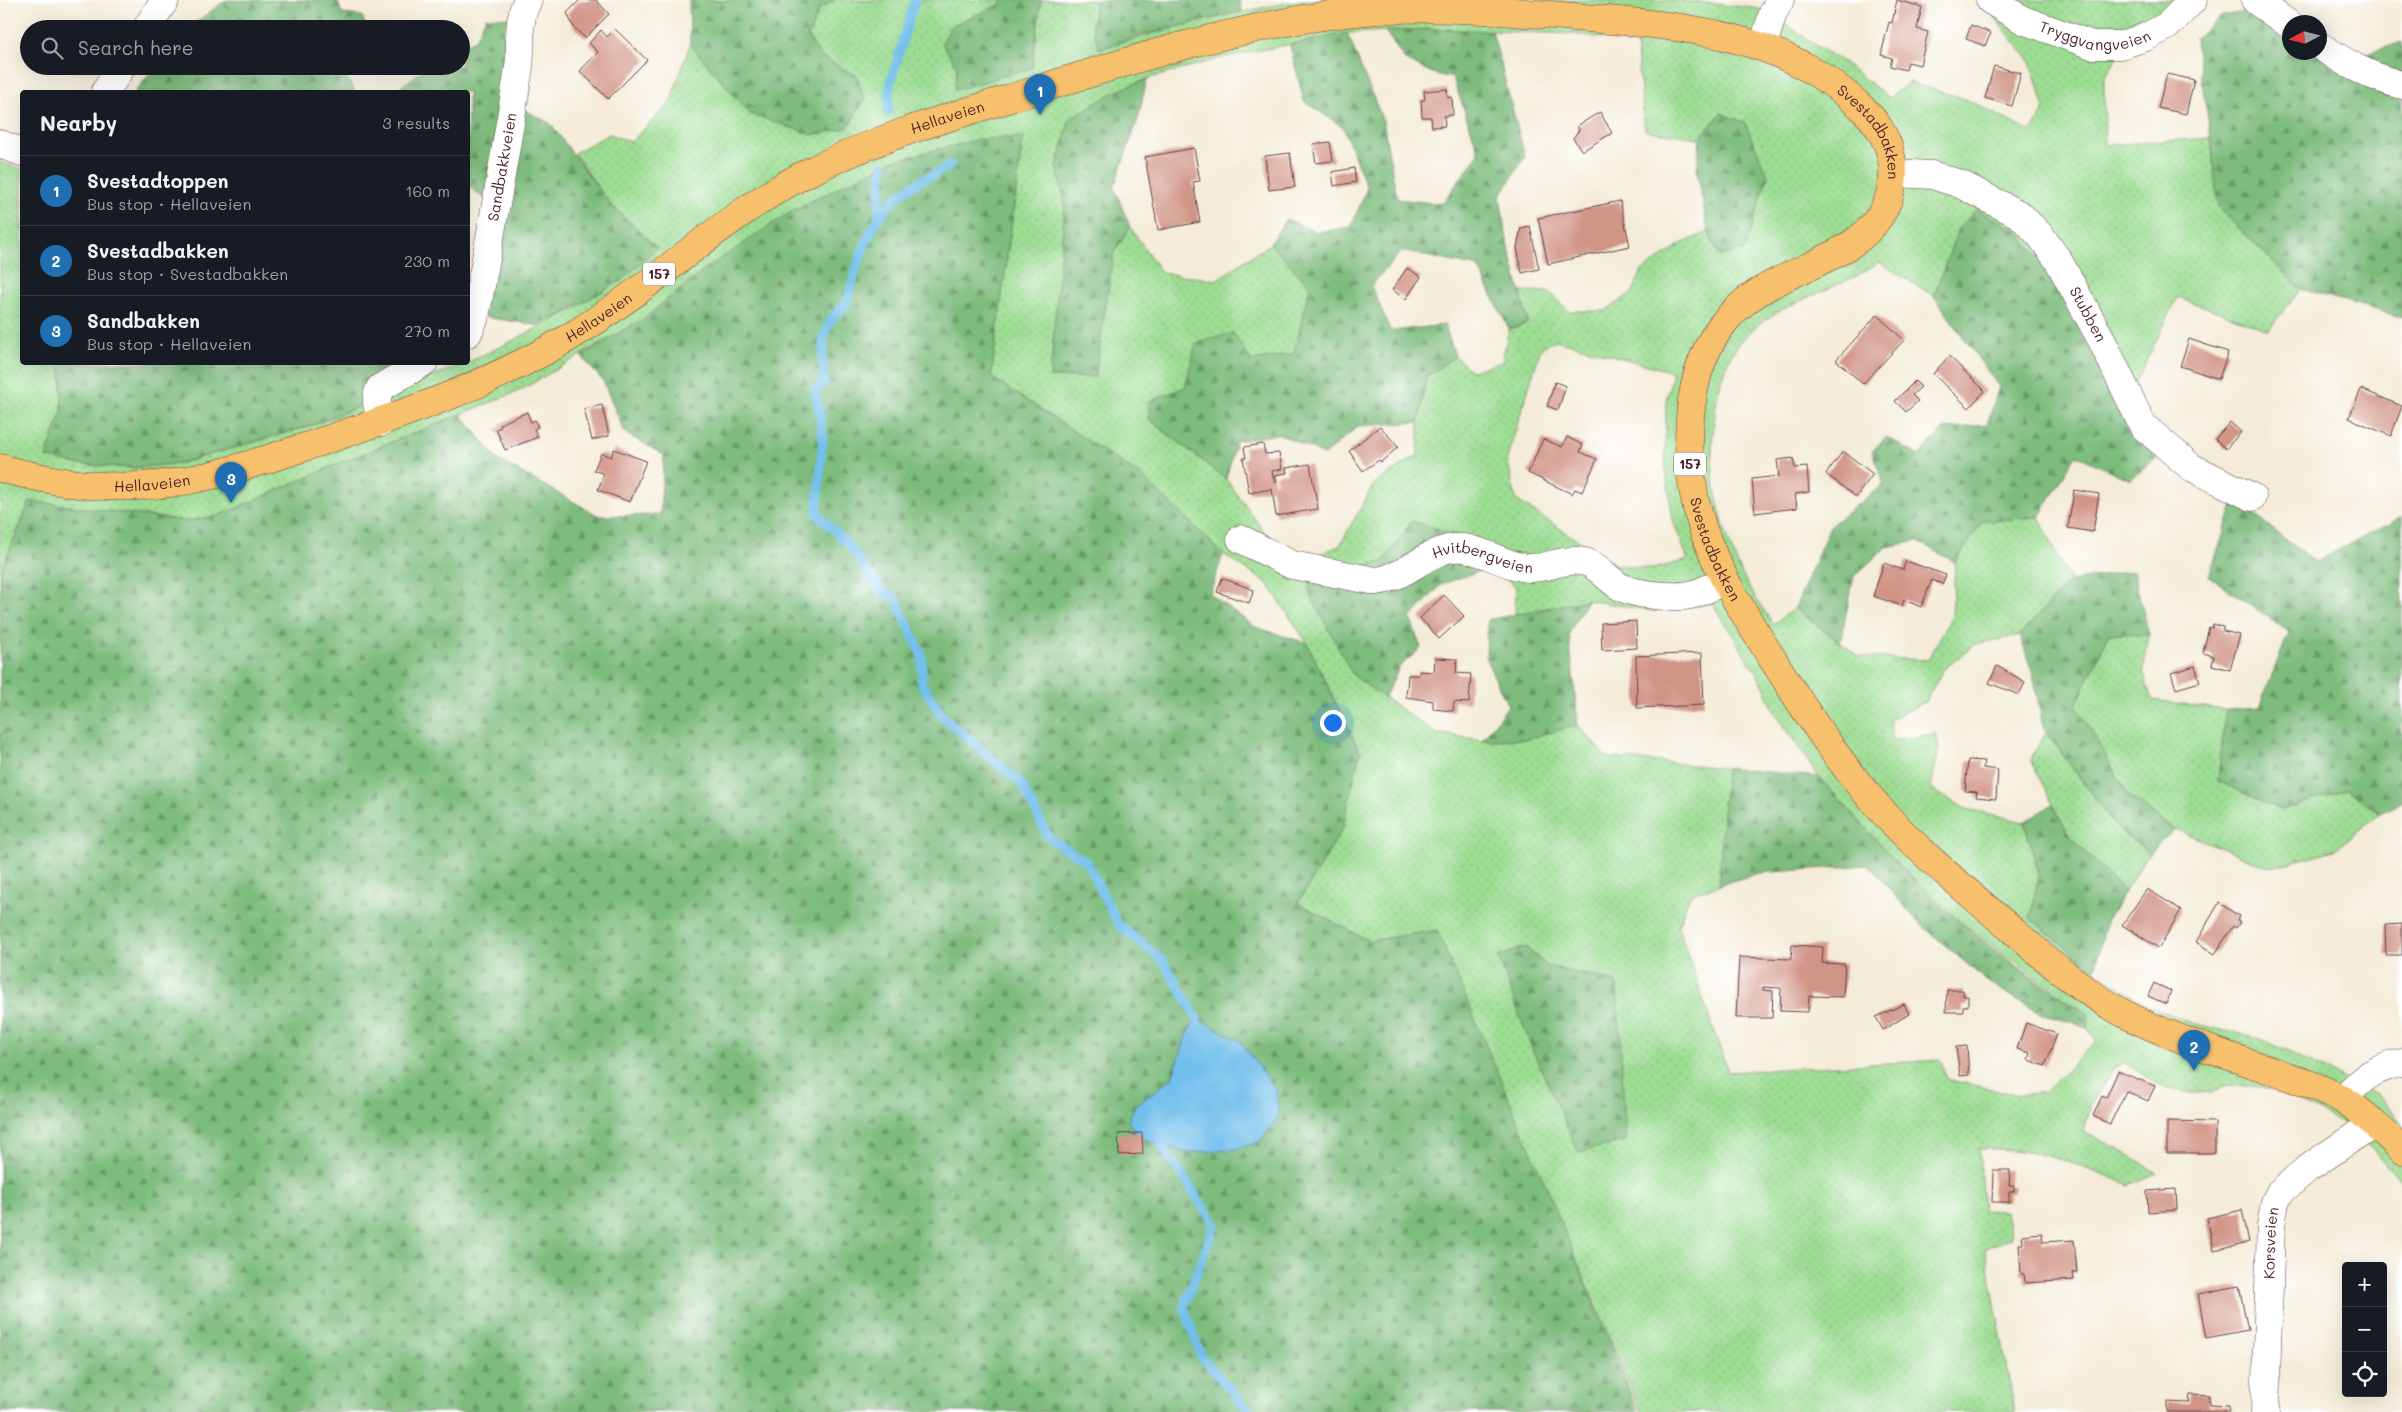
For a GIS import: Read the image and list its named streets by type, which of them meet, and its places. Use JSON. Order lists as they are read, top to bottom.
{
  "streets": {
    "main road": ["Hellaveien", "Svestadbakken", "157"],
    "street": [
      "Tryggvangveien",
      "Sandbakkveien",
      "Stubben",
      "Hvitbergveien",
      "Korsveien"
    ]
  },
  "crossings": [
    ["Hellaveien", "Svestadbakken"],
    ["Svestadbakken", "Stubben"],
    ["Svestadbakken", "Hvitbergveien"],
    ["Svestadbakken", "Korsveien"]
  ],
  "north": "left",
  "page": {
    "search": "Search here",
    "pins": ["1", "3", "2"],
    "heading": ["Nearby", "3 results"],
    "list": [
      {
        "mark": "1",
        "name": "Svestadtoppen",
        "note": "Bus stop · Hellaveien",
        "value": "160 m"
      },
      {
        "mark": "2",
        "name": "Svestadbakken",
        "note": "Bus stop · Svestadbakken",
        "value": "230 m"
      },
      {
        "mark": "3",
        "name": "Sandbakken",
        "note": "Bus stop · Hellaveien",
        "value": "270 m"
      }
    ],
    "map_buttons": ["+", "−"]
  }
}
